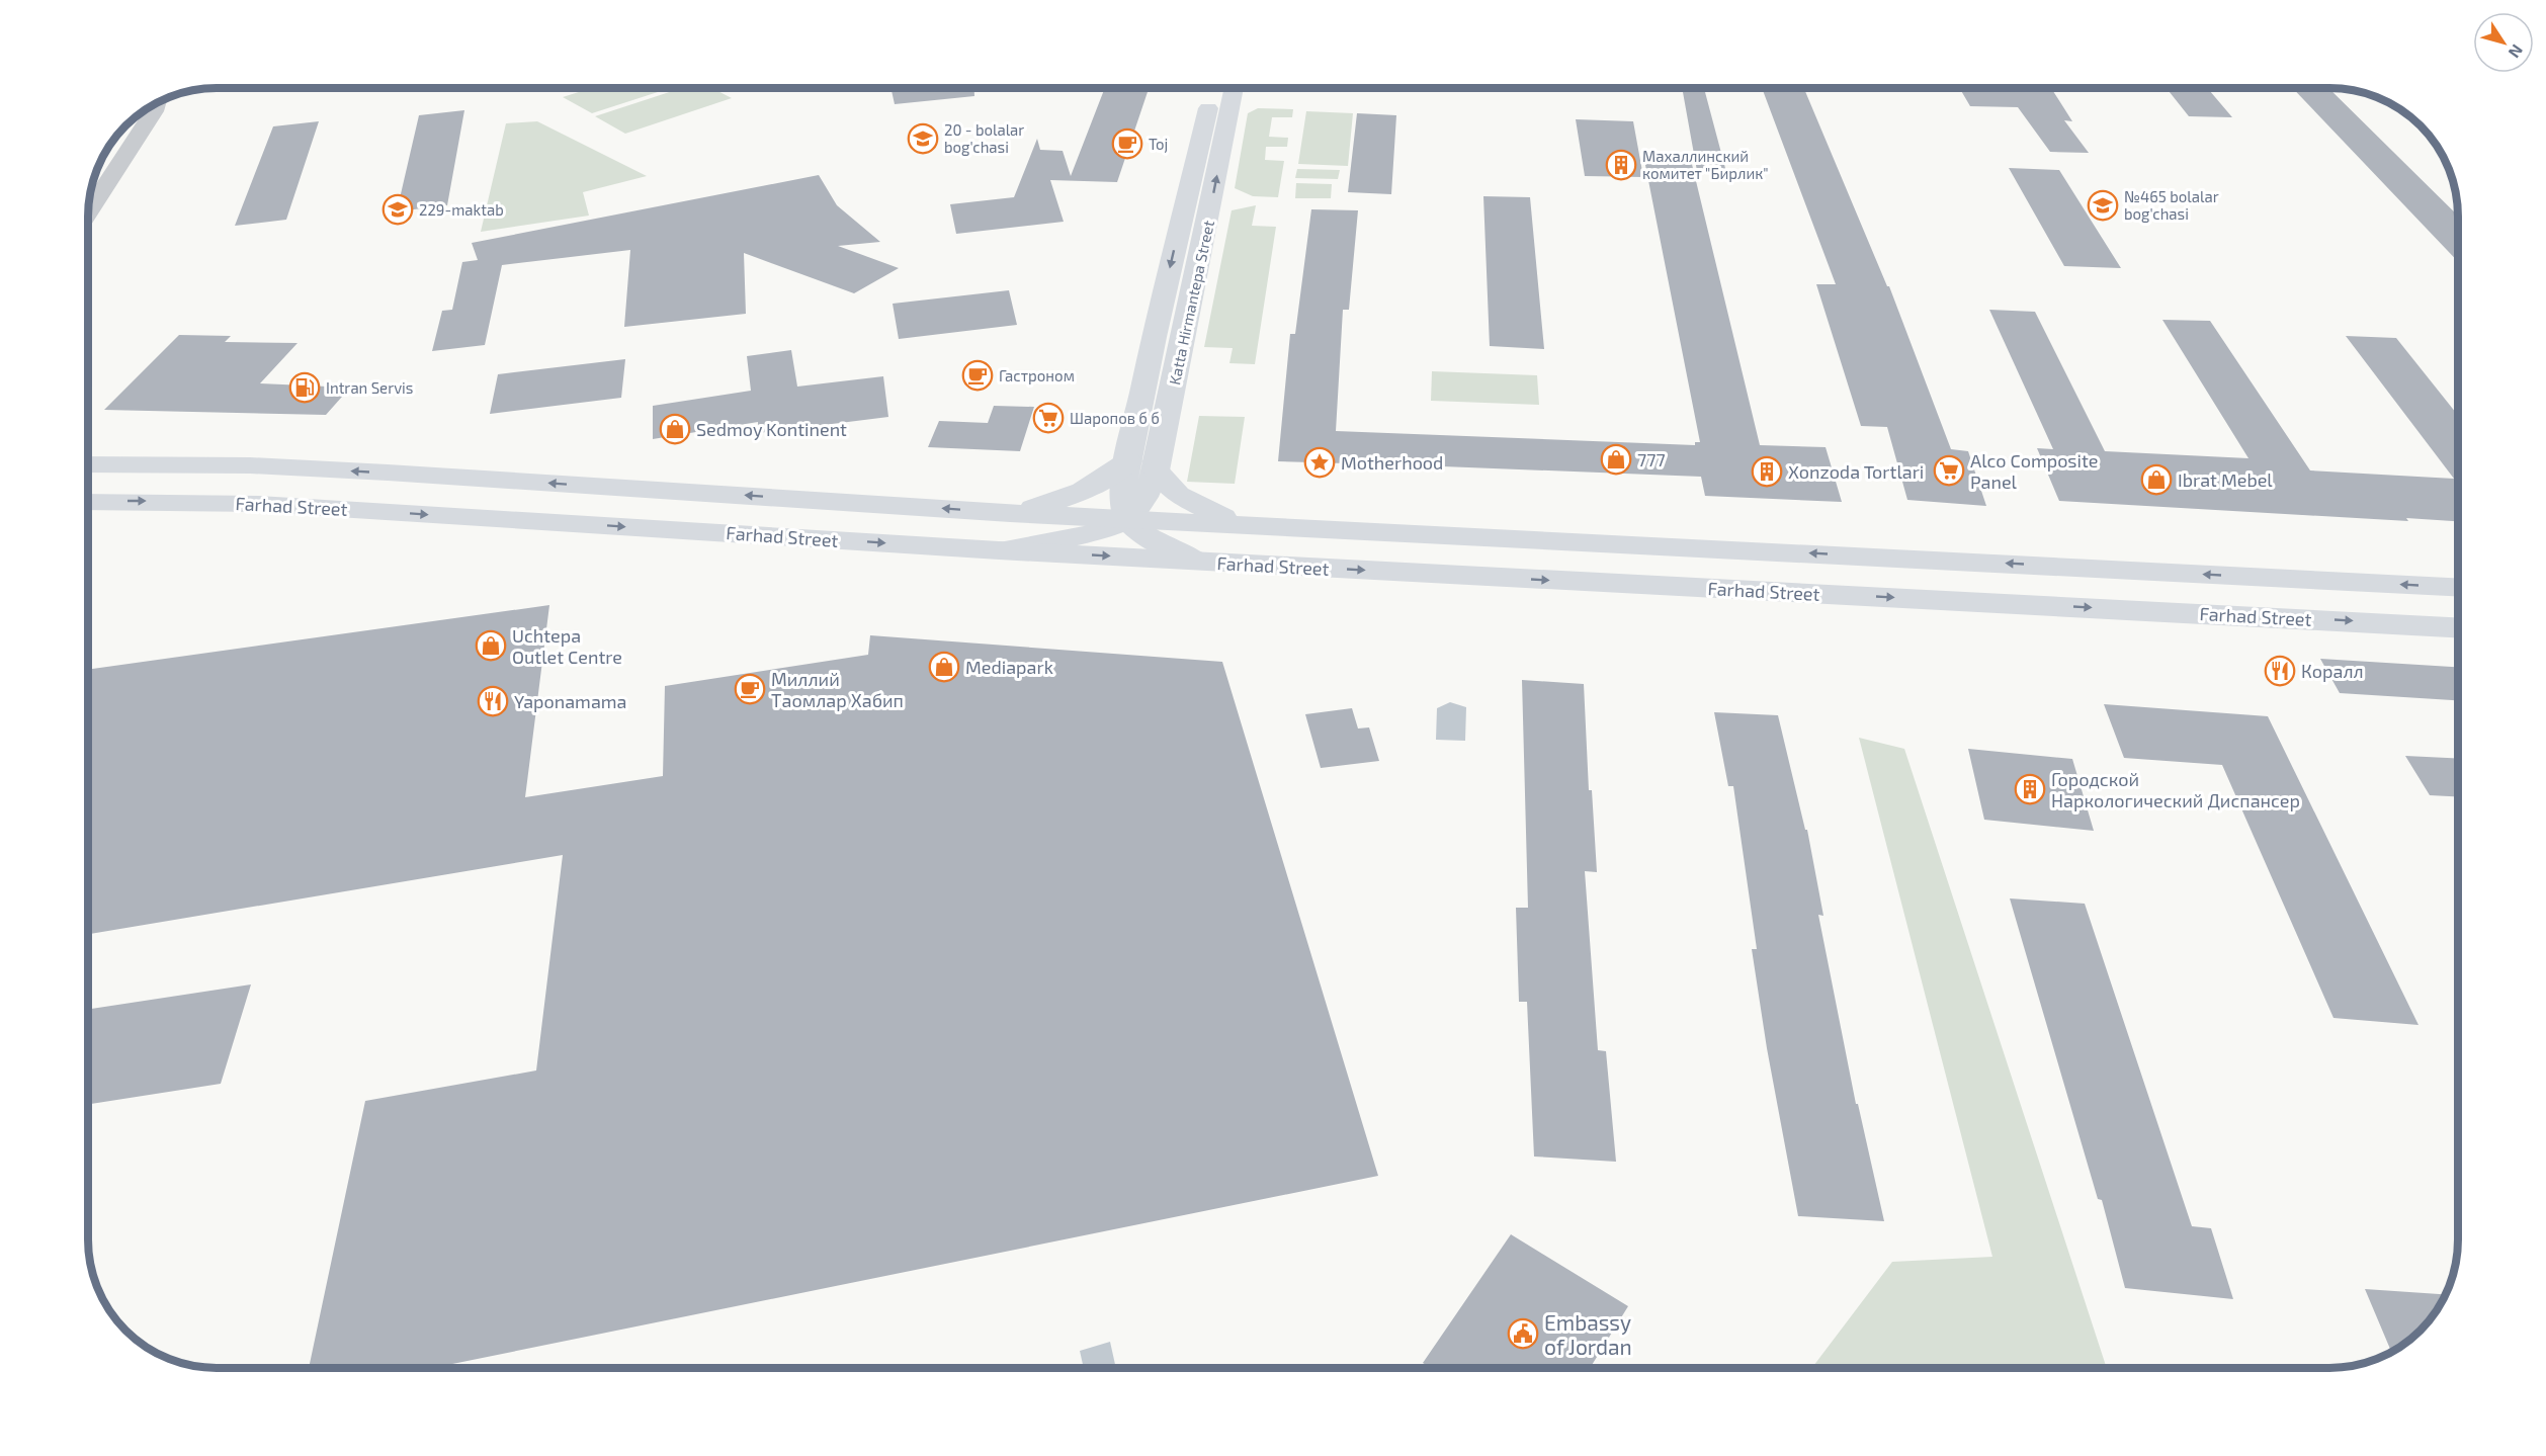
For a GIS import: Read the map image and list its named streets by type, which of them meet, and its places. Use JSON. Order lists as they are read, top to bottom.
{
  "streets": {
    "main road": ["Katta Hirmаntepa Street", "Farhad Street"]
  },
  "crossings": [
    ["Katta Hirmаntepa Street", "Farhad Street"]
  ],
  "places": {
    "school or university": ["20 - bolalar bog'chasi", "№465 bolalar bog'chasi", "229-maktab"],
    "cafe": ["Toj", "Гастроном", "Миллий Таомлар Хабип"],
    "building": ["Махаллинский комитет \"Бирлик\"", "Xonzoda Tortlari", "Городской Наркологический Диспансер"],
    "fuel station": ["Intran Servis"],
    "supermarket": ["Шаропов б б", "Alco Composite Panel"],
    "shop": [
      "Sedmoy Kontinent",
      "777",
      "Ibrat Mebel",
      "Uchtepa Outlet Centre",
      "Mediapark"
    ],
    "place": ["Motherhood"],
    "restaurant": ["Коралл", "Yaponamama"],
    "public building": ["Embassy of Jordan"]
  },
  "north": "bottom right"
}
